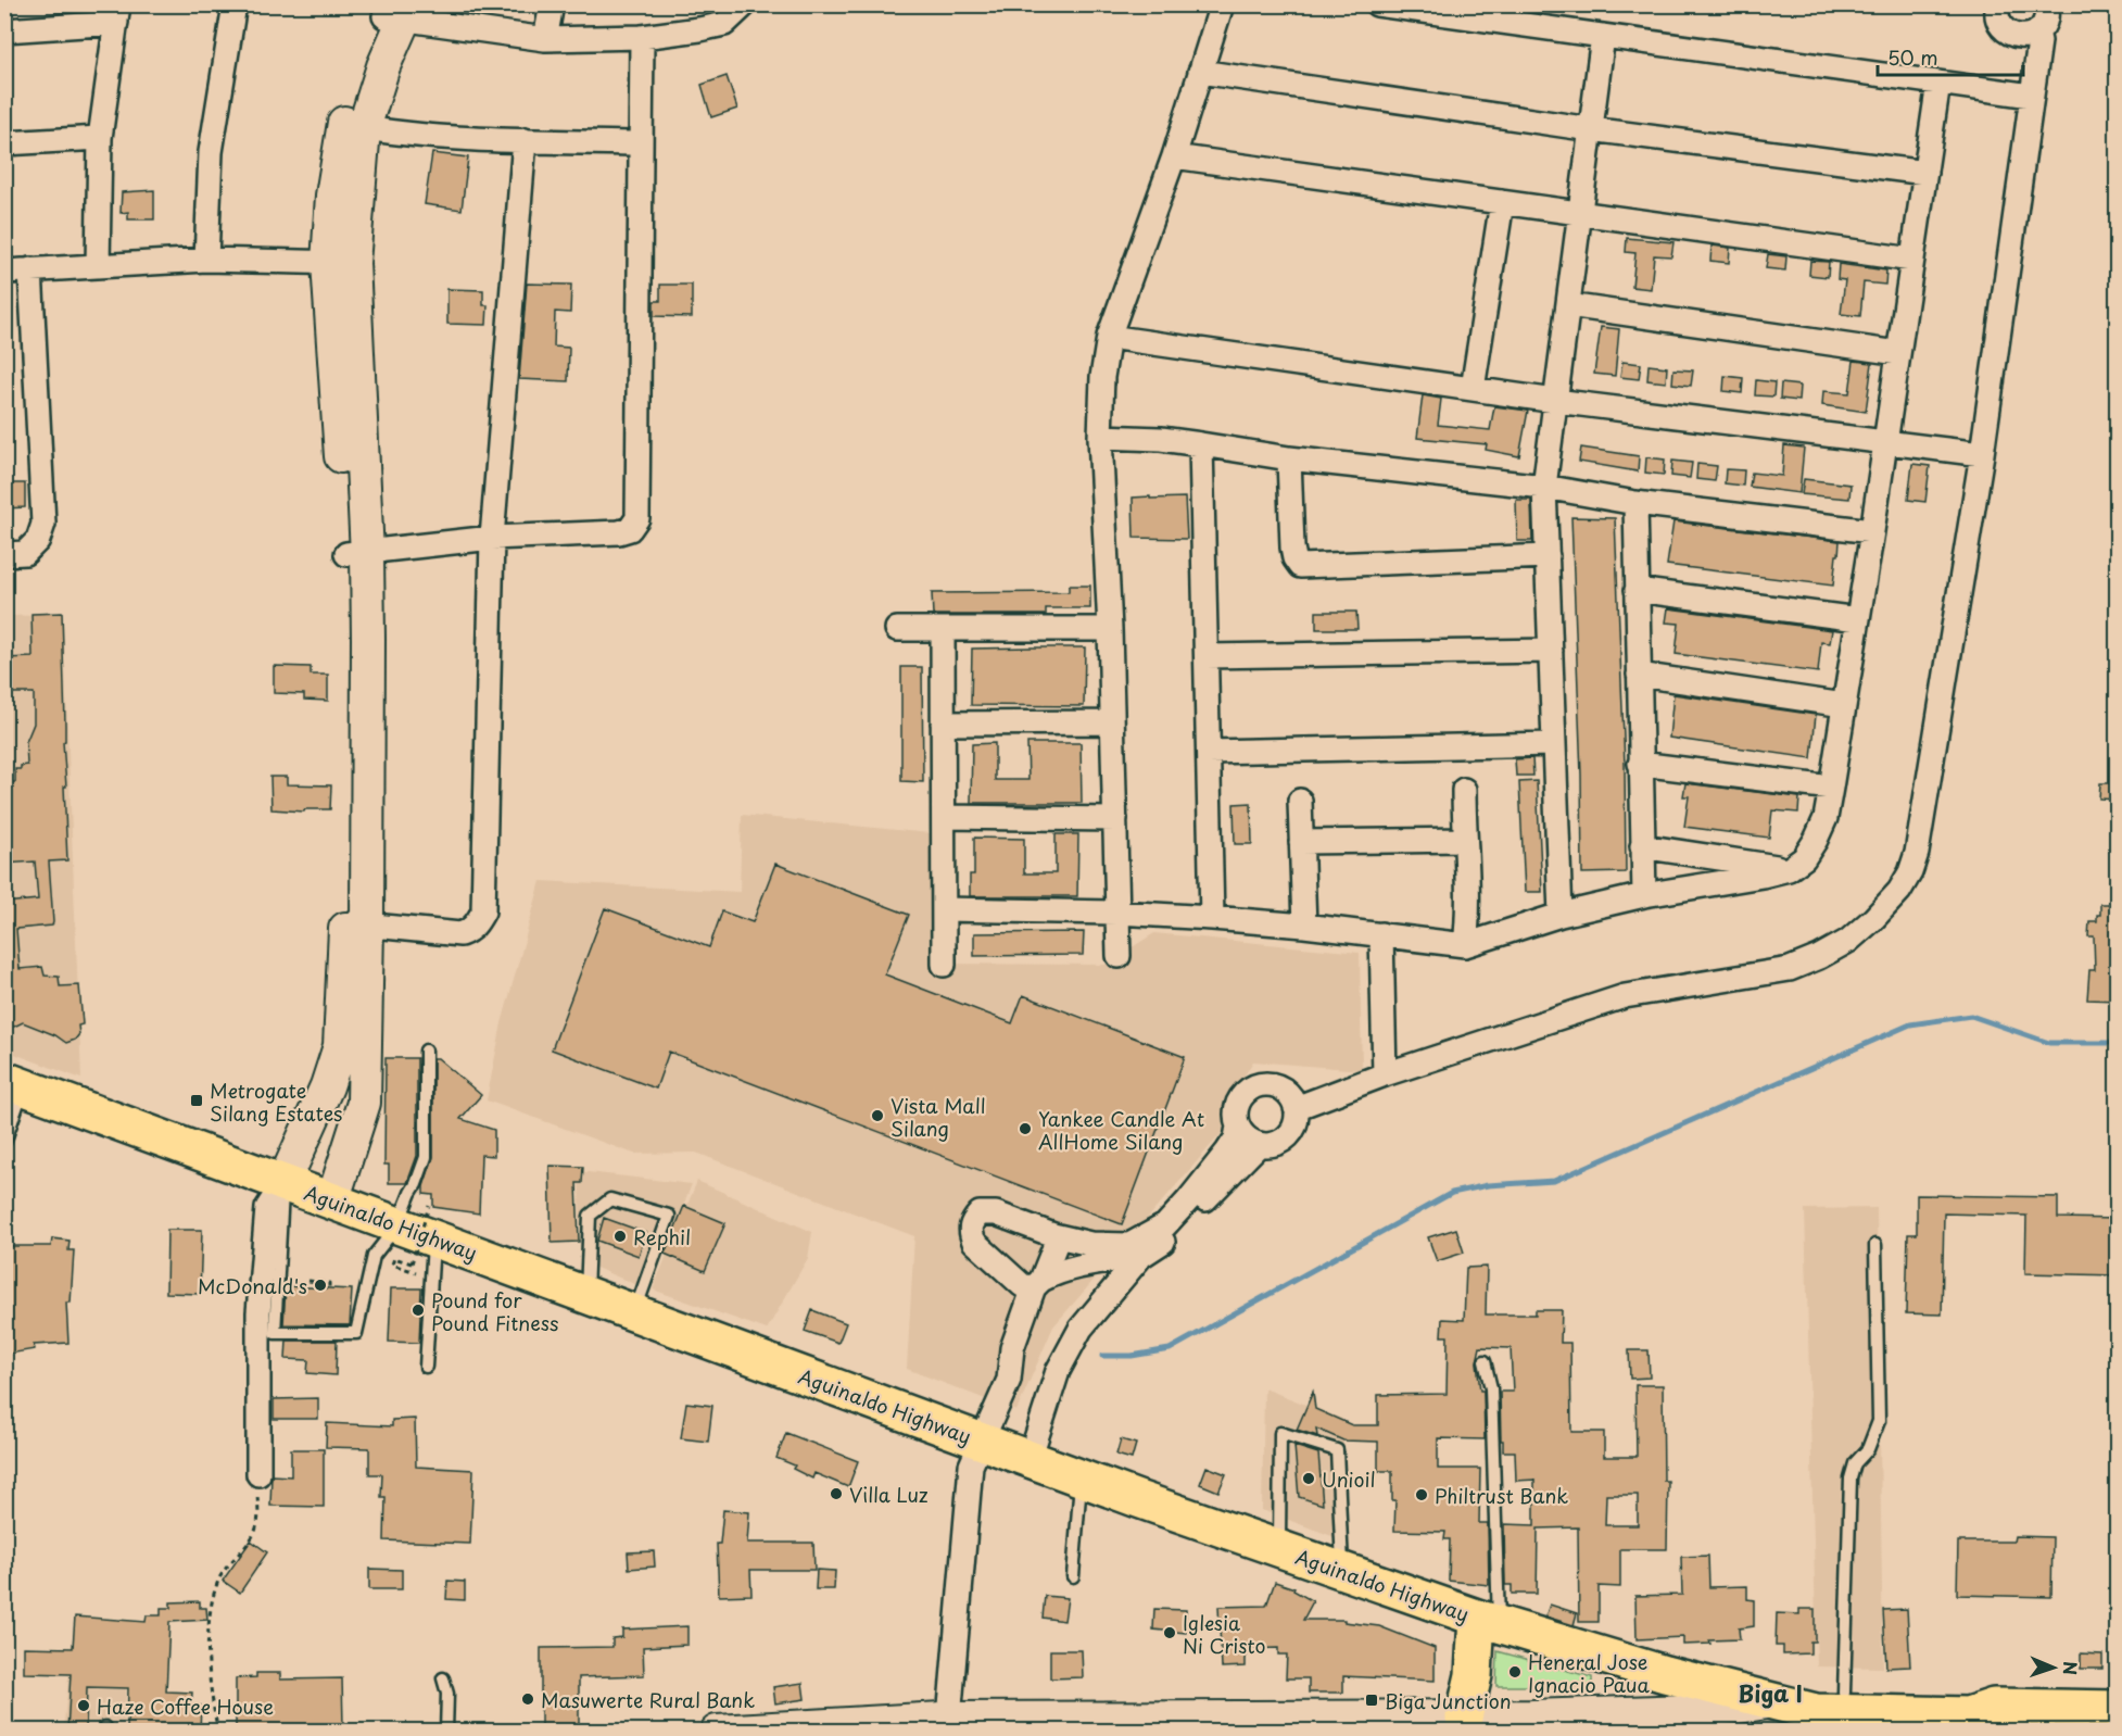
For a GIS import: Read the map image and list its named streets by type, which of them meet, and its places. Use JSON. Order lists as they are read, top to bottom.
{
  "streets": {
    "main road": ["Aguinaldo Highway"]
  },
  "districts": ["Biga I"],
  "places": {
    "transit": ["Metrogate Silang Estates", "Biga Junction"],
    "other": [
      "Vista Mall Silang",
      "Yankee Candle At AllHome Silang",
      "Rephil",
      "McDonald's",
      "Pound for Pound Fitness",
      "Unioil",
      "Villa Luz",
      "Philtrust Bank",
      "Iglesia Ni Cristo",
      "Heneral Jose Ignacio Paua",
      "Masuwerte Rural Bank",
      "Haze Coffee House"
    ]
  },
  "scale_bar": "50 m",
  "north": "right"
}
